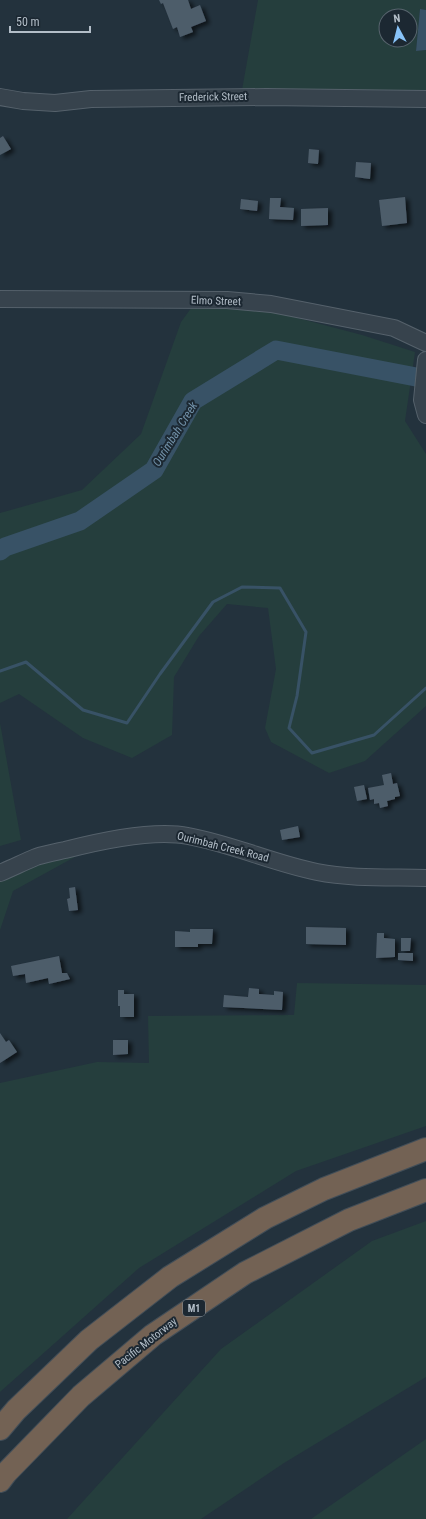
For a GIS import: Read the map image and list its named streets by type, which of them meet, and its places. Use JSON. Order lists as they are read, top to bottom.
{
  "streets": {
    "highway": ["M1", "Pacific Motorway"],
    "street": ["Frederick Street", "Elmo Street", "Ourimbah Creek Road"]
  },
  "water": ["Ourimbah Creek"],
  "scale_bar": "50 m",
  "north": "top"
}
